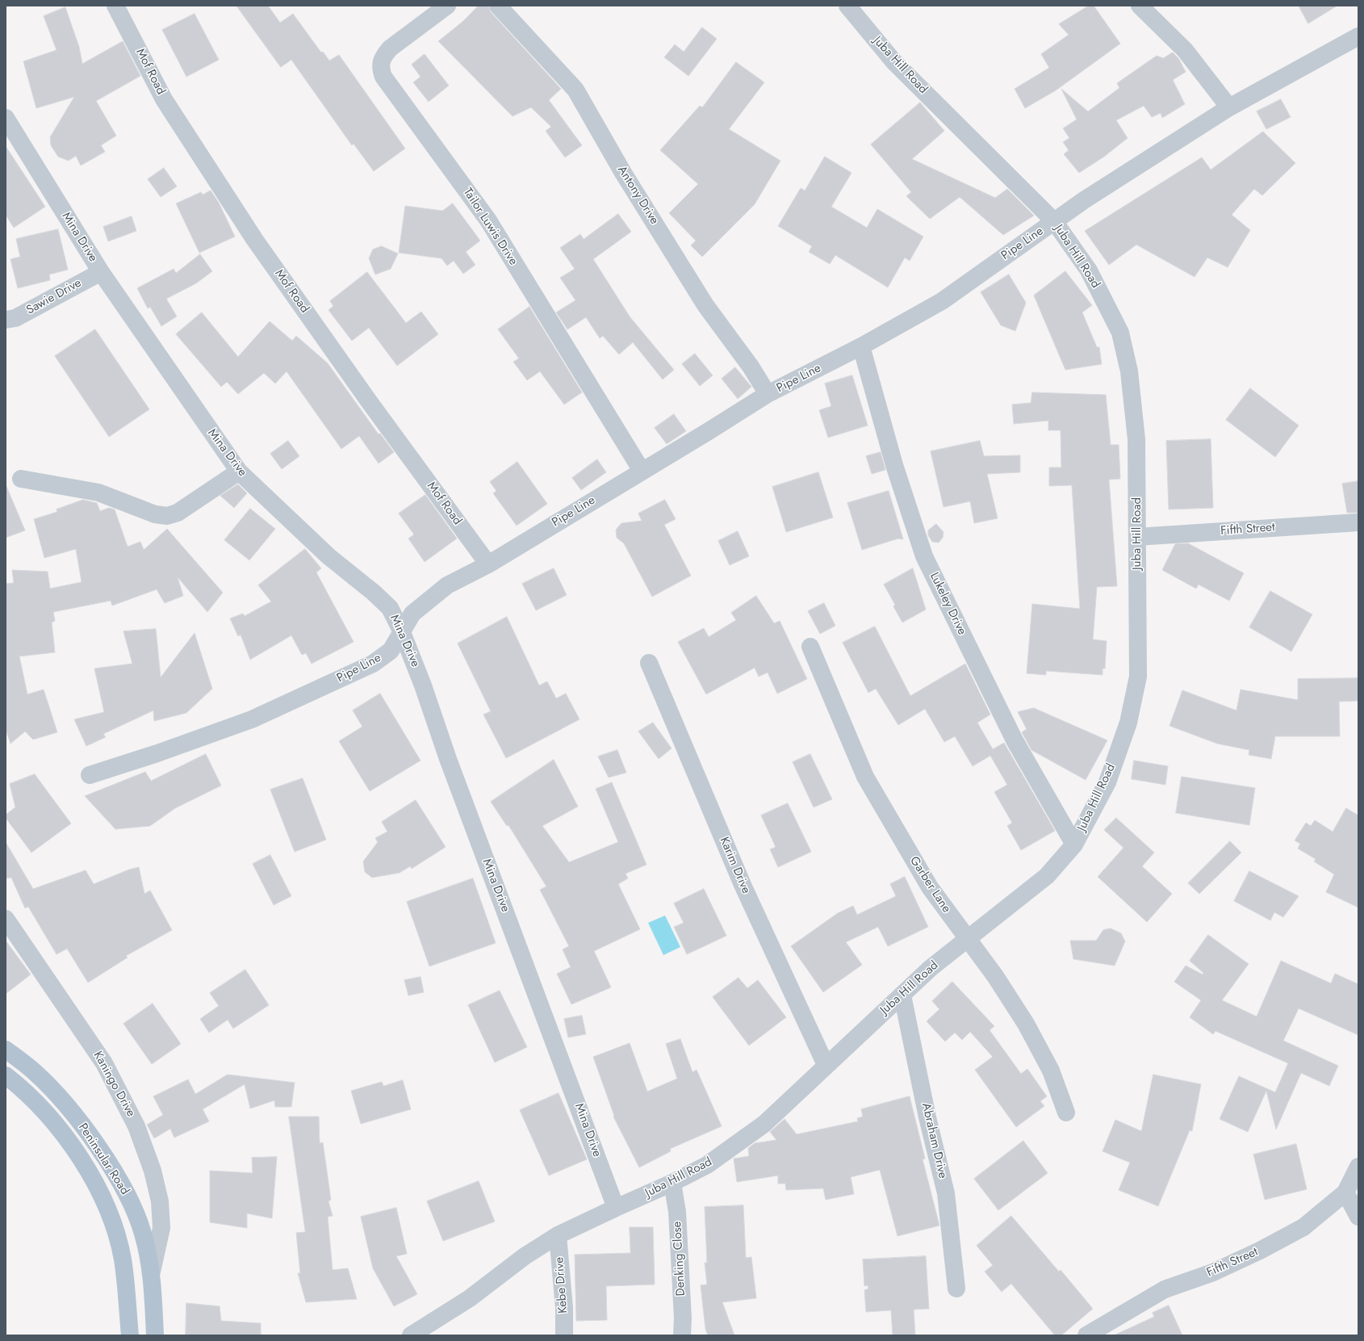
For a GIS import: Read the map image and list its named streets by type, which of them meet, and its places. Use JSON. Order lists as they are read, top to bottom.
{
  "streets": {
    "main road": ["Peninsular Road"],
    "street": [
      "Juba Hill Road",
      "Mof Road",
      "Antony Drive",
      "Tailor Luwis Drive",
      "Mina Drive",
      "Pipe Line",
      "Sawie Drive",
      "Fifth Street",
      "Lukeley Drive",
      "Karim Drive",
      "Garber Lane",
      "Kaningo Drive",
      "Abraham Drive",
      "Denking Close",
      "Kebe Drive"
    ]
  },
  "crossings": [
    ["Juba Hill Road", "Mina Drive"],
    ["Juba Hill Road", "Pipe Line"],
    ["Juba Hill Road", "Fifth Street"],
    ["Juba Hill Road", "Lukeley Drive"],
    ["Juba Hill Road", "Karim Drive"],
    ["Juba Hill Road", "Garber Lane"],
    ["Juba Hill Road", "Abraham Drive"],
    ["Juba Hill Road", "Denking Close"],
    ["Juba Hill Road", "Kebe Drive"],
    ["Mof Road", "Pipe Line"],
    ["Antony Drive", "Pipe Line"],
    ["Tailor Luwis Drive", "Pipe Line"],
    ["Mina Drive", "Pipe Line"],
    ["Mina Drive", "Sawie Drive"],
    ["Pipe Line", "Lukeley Drive"],
    ["Kaningo Drive", "Peninsular Road"]
  ]
}
